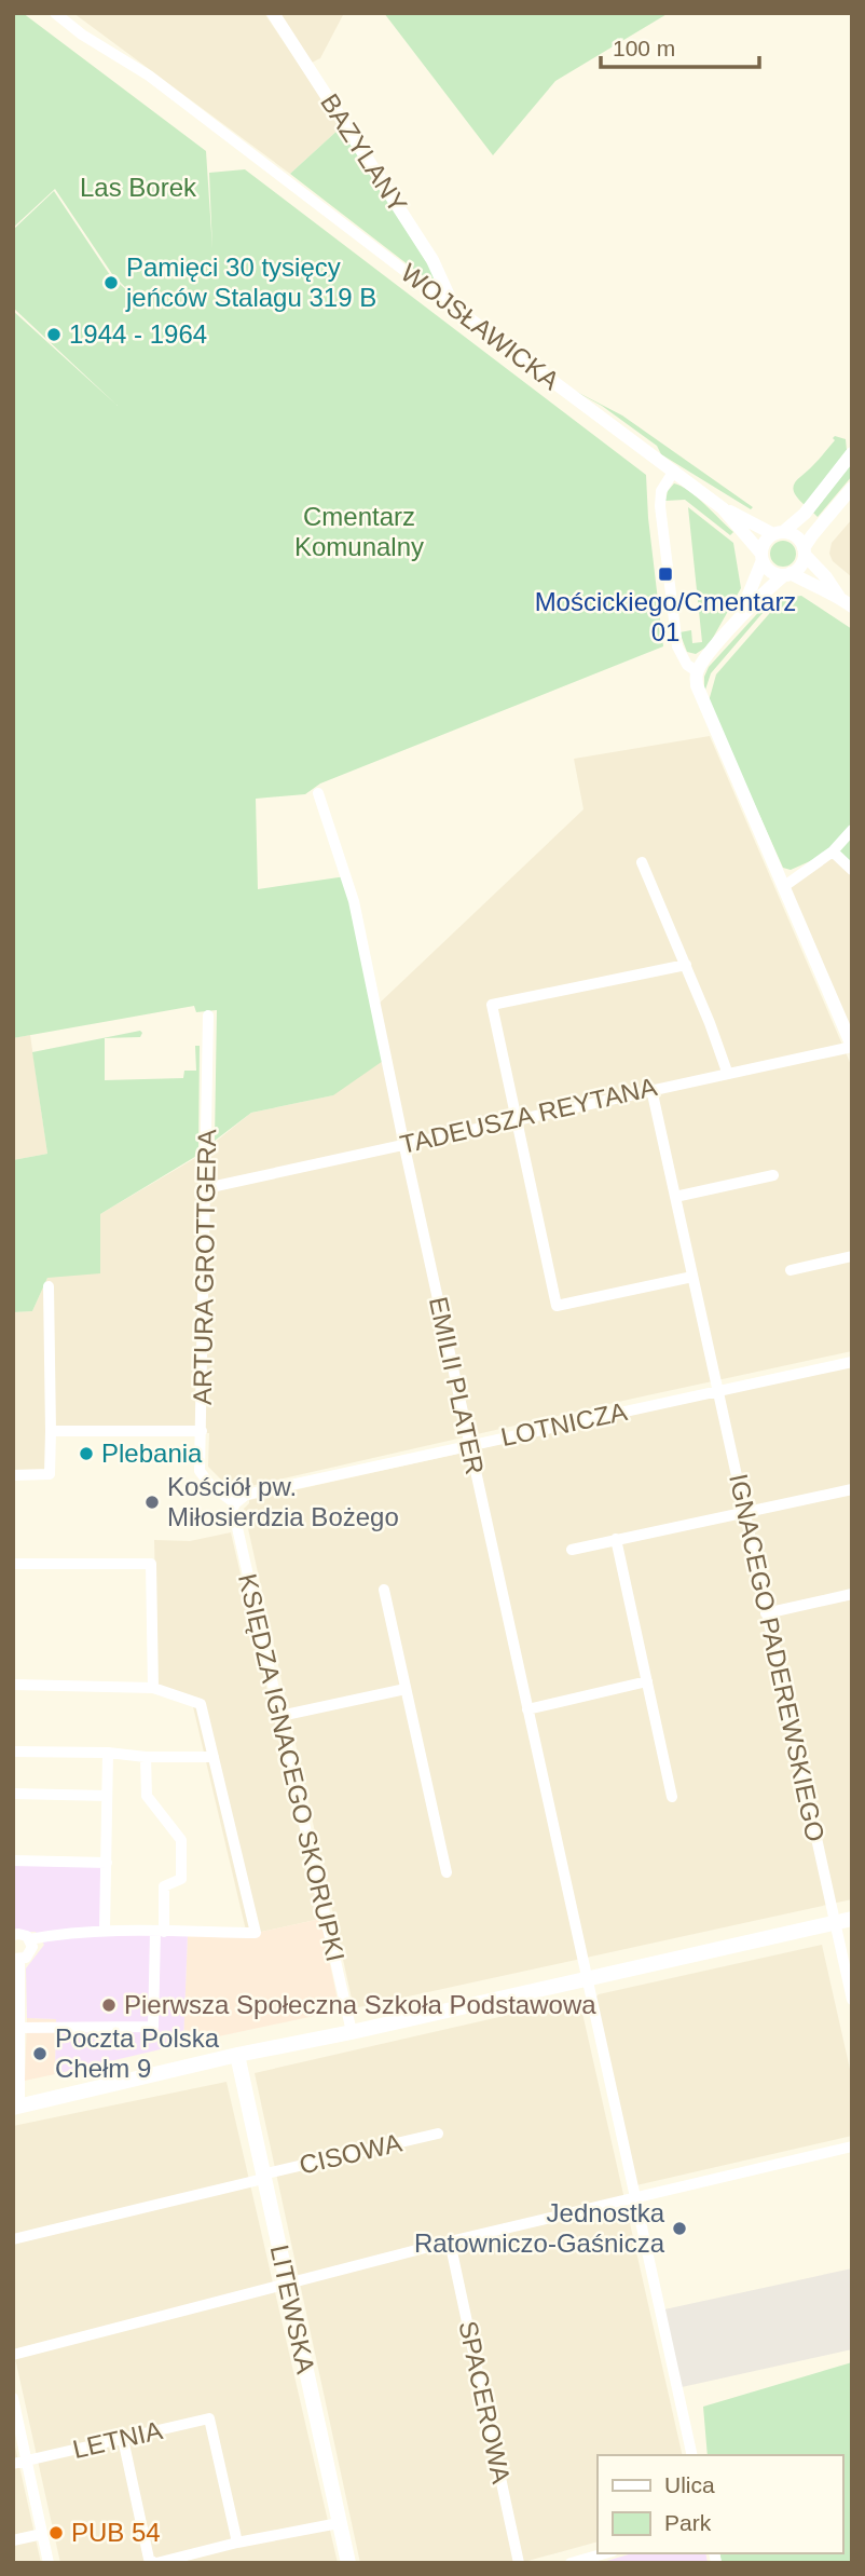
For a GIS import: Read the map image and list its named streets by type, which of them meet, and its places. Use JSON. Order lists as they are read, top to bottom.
{
  "streets": {
    "main road": ["LITEWSKA"],
    "street": [
      "BAZYLANY",
      "WOJSŁAWICKA",
      "TADEUSZA REYTANA",
      "ARTURA GROTTGERA",
      "EMILII PLATER",
      "LOTNICZA",
      "IGNACEGO PADEREWSKIEGO",
      "KSIĘDZA IGNACEGO SKORUPKI",
      "CISOWA",
      "SPACEROWA",
      "LETNIA"
    ]
  },
  "crossings": [
    ["BAZYLANY", "WOJSŁAWICKA"],
    ["TADEUSZA REYTANA", "ARTURA GROTTGERA"],
    ["TADEUSZA REYTANA", "EMILII PLATER"],
    ["TADEUSZA REYTANA", "IGNACEGO PADEREWSKIEGO"],
    ["ARTURA GROTTGERA", "LOTNICZA"],
    ["ARTURA GROTTGERA", "KSIĘDZA IGNACEGO SKORUPKI"],
    ["EMILII PLATER", "LOTNICZA"],
    ["LOTNICZA", "IGNACEGO PADEREWSKIEGO"],
    ["LOTNICZA", "KSIĘDZA IGNACEGO SKORUPKI"],
    ["CISOWA", "LITEWSKA"]
  ],
  "parks": ["Las Borek", "Cmentarz Komunalny"],
  "places": {
    "other": [
      "Pamięci 30 tysięcy jeńców Stalagu 319 B",
      "1944 - 1964",
      "Plebania",
      "Kościół pw. Miłosierdzia Bożego",
      "Pierwsza Społeczna Szkoła Podstawowa",
      "Poczta Polska Chełm 9",
      "Jednostka Ratowniczo-Gaśnicza",
      "PUB 54"
    ],
    "transit": ["Mościckiego/Cmentarz 01"]
  },
  "legend": ["Ulica", "Park"],
  "scale_bar": "100 m"
}
